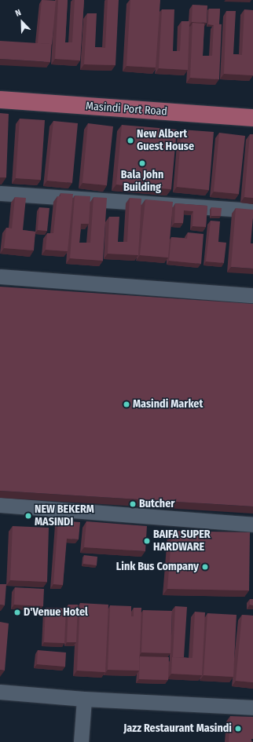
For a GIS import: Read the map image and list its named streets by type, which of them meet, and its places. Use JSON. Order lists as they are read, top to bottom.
{
  "streets": {
    "main road": ["Masindi Port Road"]
  },
  "places": [
    "New Albert Guest House",
    "Bala John Building",
    "Masindi Market",
    "Butcher",
    "NEW BEKERM MASINDI",
    "BAIFA SUPER HARDWARE",
    "Link Bus Company",
    "D'Venue Hotel",
    "Jazz Restaurant Masindi"
  ],
  "north": "top left"
}
